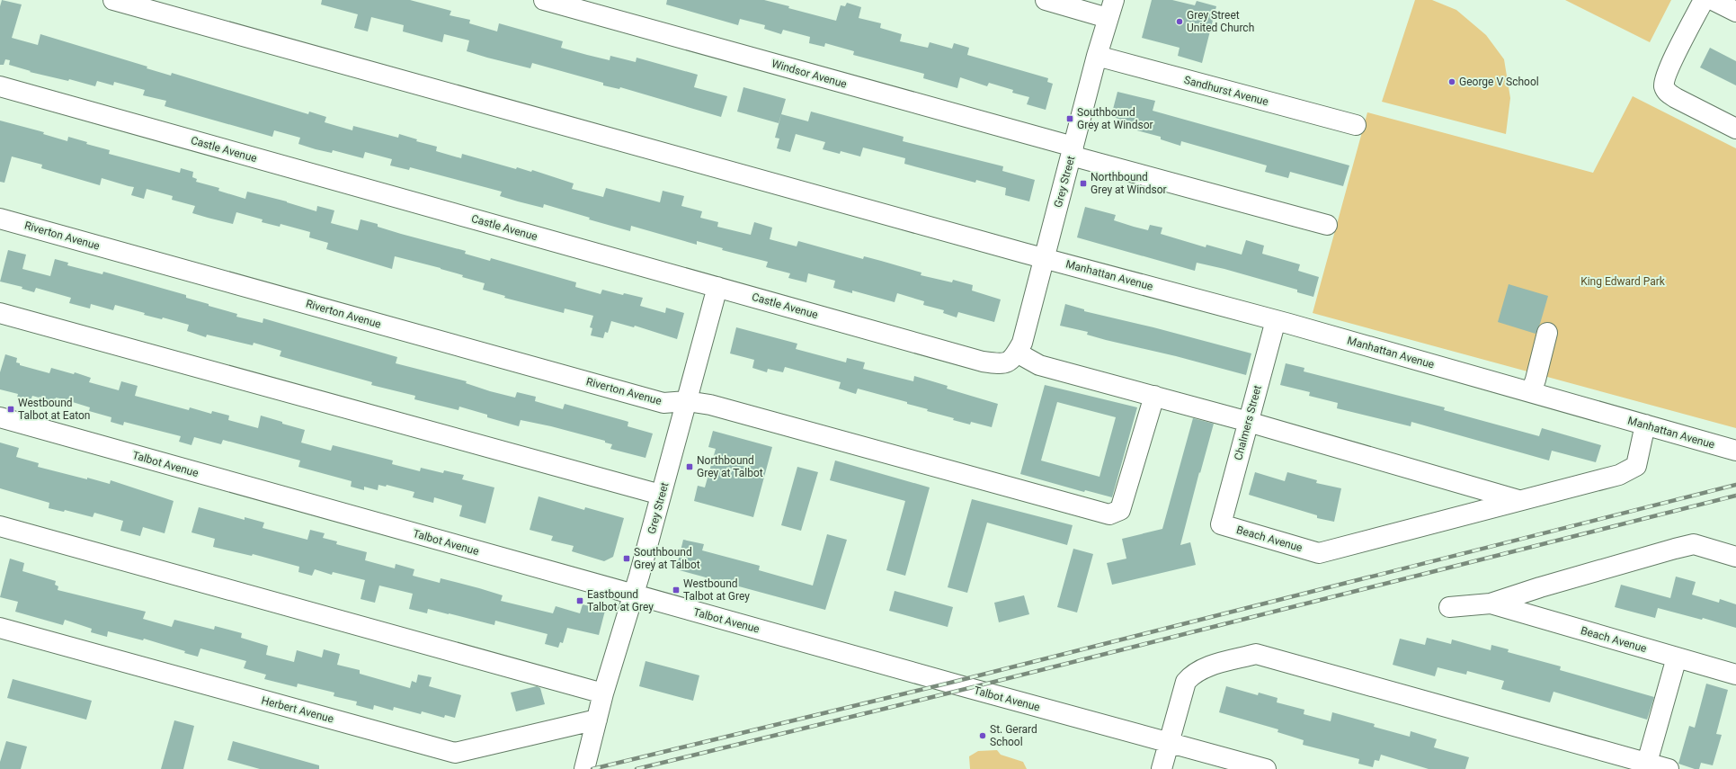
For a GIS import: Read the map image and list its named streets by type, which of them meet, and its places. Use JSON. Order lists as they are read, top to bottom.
{
  "streets": {
    "street": [
      "Windsor Avenue",
      "Sandhurst Avenue",
      "Castle Avenue",
      "Grey Street",
      "Riverton Avenue",
      "Manhattan Avenue",
      "Chalmers Street",
      "Talbot Avenue",
      "Beach Avenue",
      "Herbert Avenue"
    ]
  },
  "crossings": [
    ["Windsor Avenue", "Grey Street"],
    ["Sandhurst Avenue", "Grey Street"],
    ["Castle Avenue", "Grey Street"],
    ["Grey Street", "Riverton Avenue"],
    ["Grey Street", "Manhattan Avenue"],
    ["Grey Street", "Talbot Avenue"],
    ["Grey Street", "Herbert Avenue"],
    ["Manhattan Avenue", "Chalmers Street"],
    ["Chalmers Street", "Beach Avenue"]
  ],
  "parks": ["King Edward Park"],
  "places": {
    "other": ["Grey Street United Church", "George V School", "St. Gerard School"],
    "transit": [
      "Southbound Grey at Windsor",
      "Northbound Grey at Windsor",
      "Westbound Talbot at Eaton",
      "Northbound Grey at Talbot",
      "Southbound Grey at Talbot",
      "Westbound Talbot at Grey",
      "Eastbound Talbot at Grey"
    ]
  }
}
